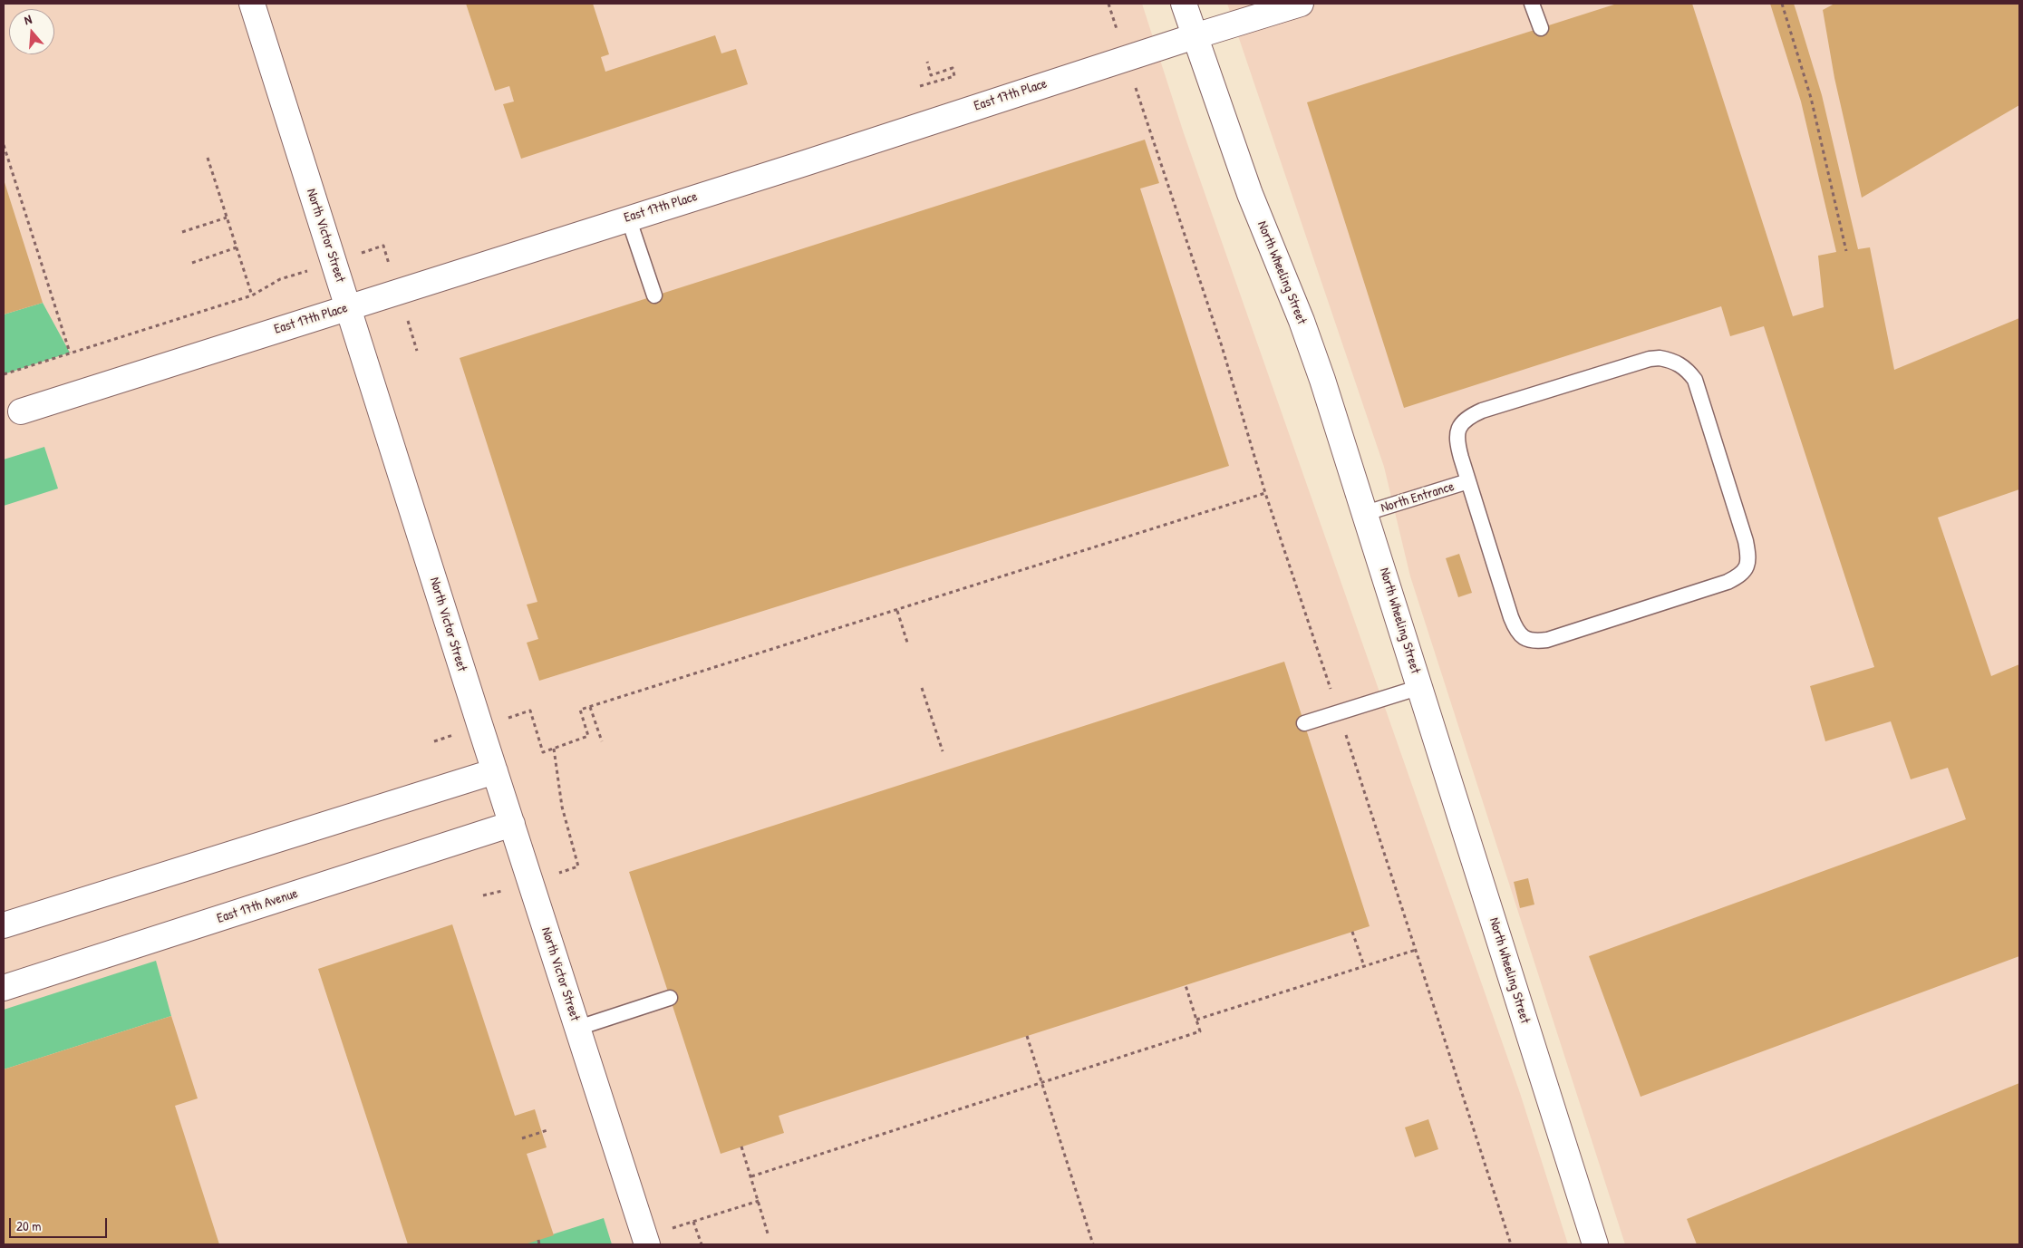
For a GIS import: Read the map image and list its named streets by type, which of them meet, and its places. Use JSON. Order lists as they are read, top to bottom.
{
  "streets": {
    "street": [
      "East 17th Place",
      "North Victor Street",
      "North Wheeling Street",
      "East 17th Avenue"
    ],
    "lane": ["North Entrance"]
  },
  "crossings": [
    ["East 17th Place", "North Victor Street"],
    ["East 17th Place", "North Wheeling Street"],
    ["North Victor Street", "East 17th Avenue"],
    ["North Wheeling Street", "North Entrance"]
  ],
  "scale_bar": "20 m",
  "north": "top"
}
